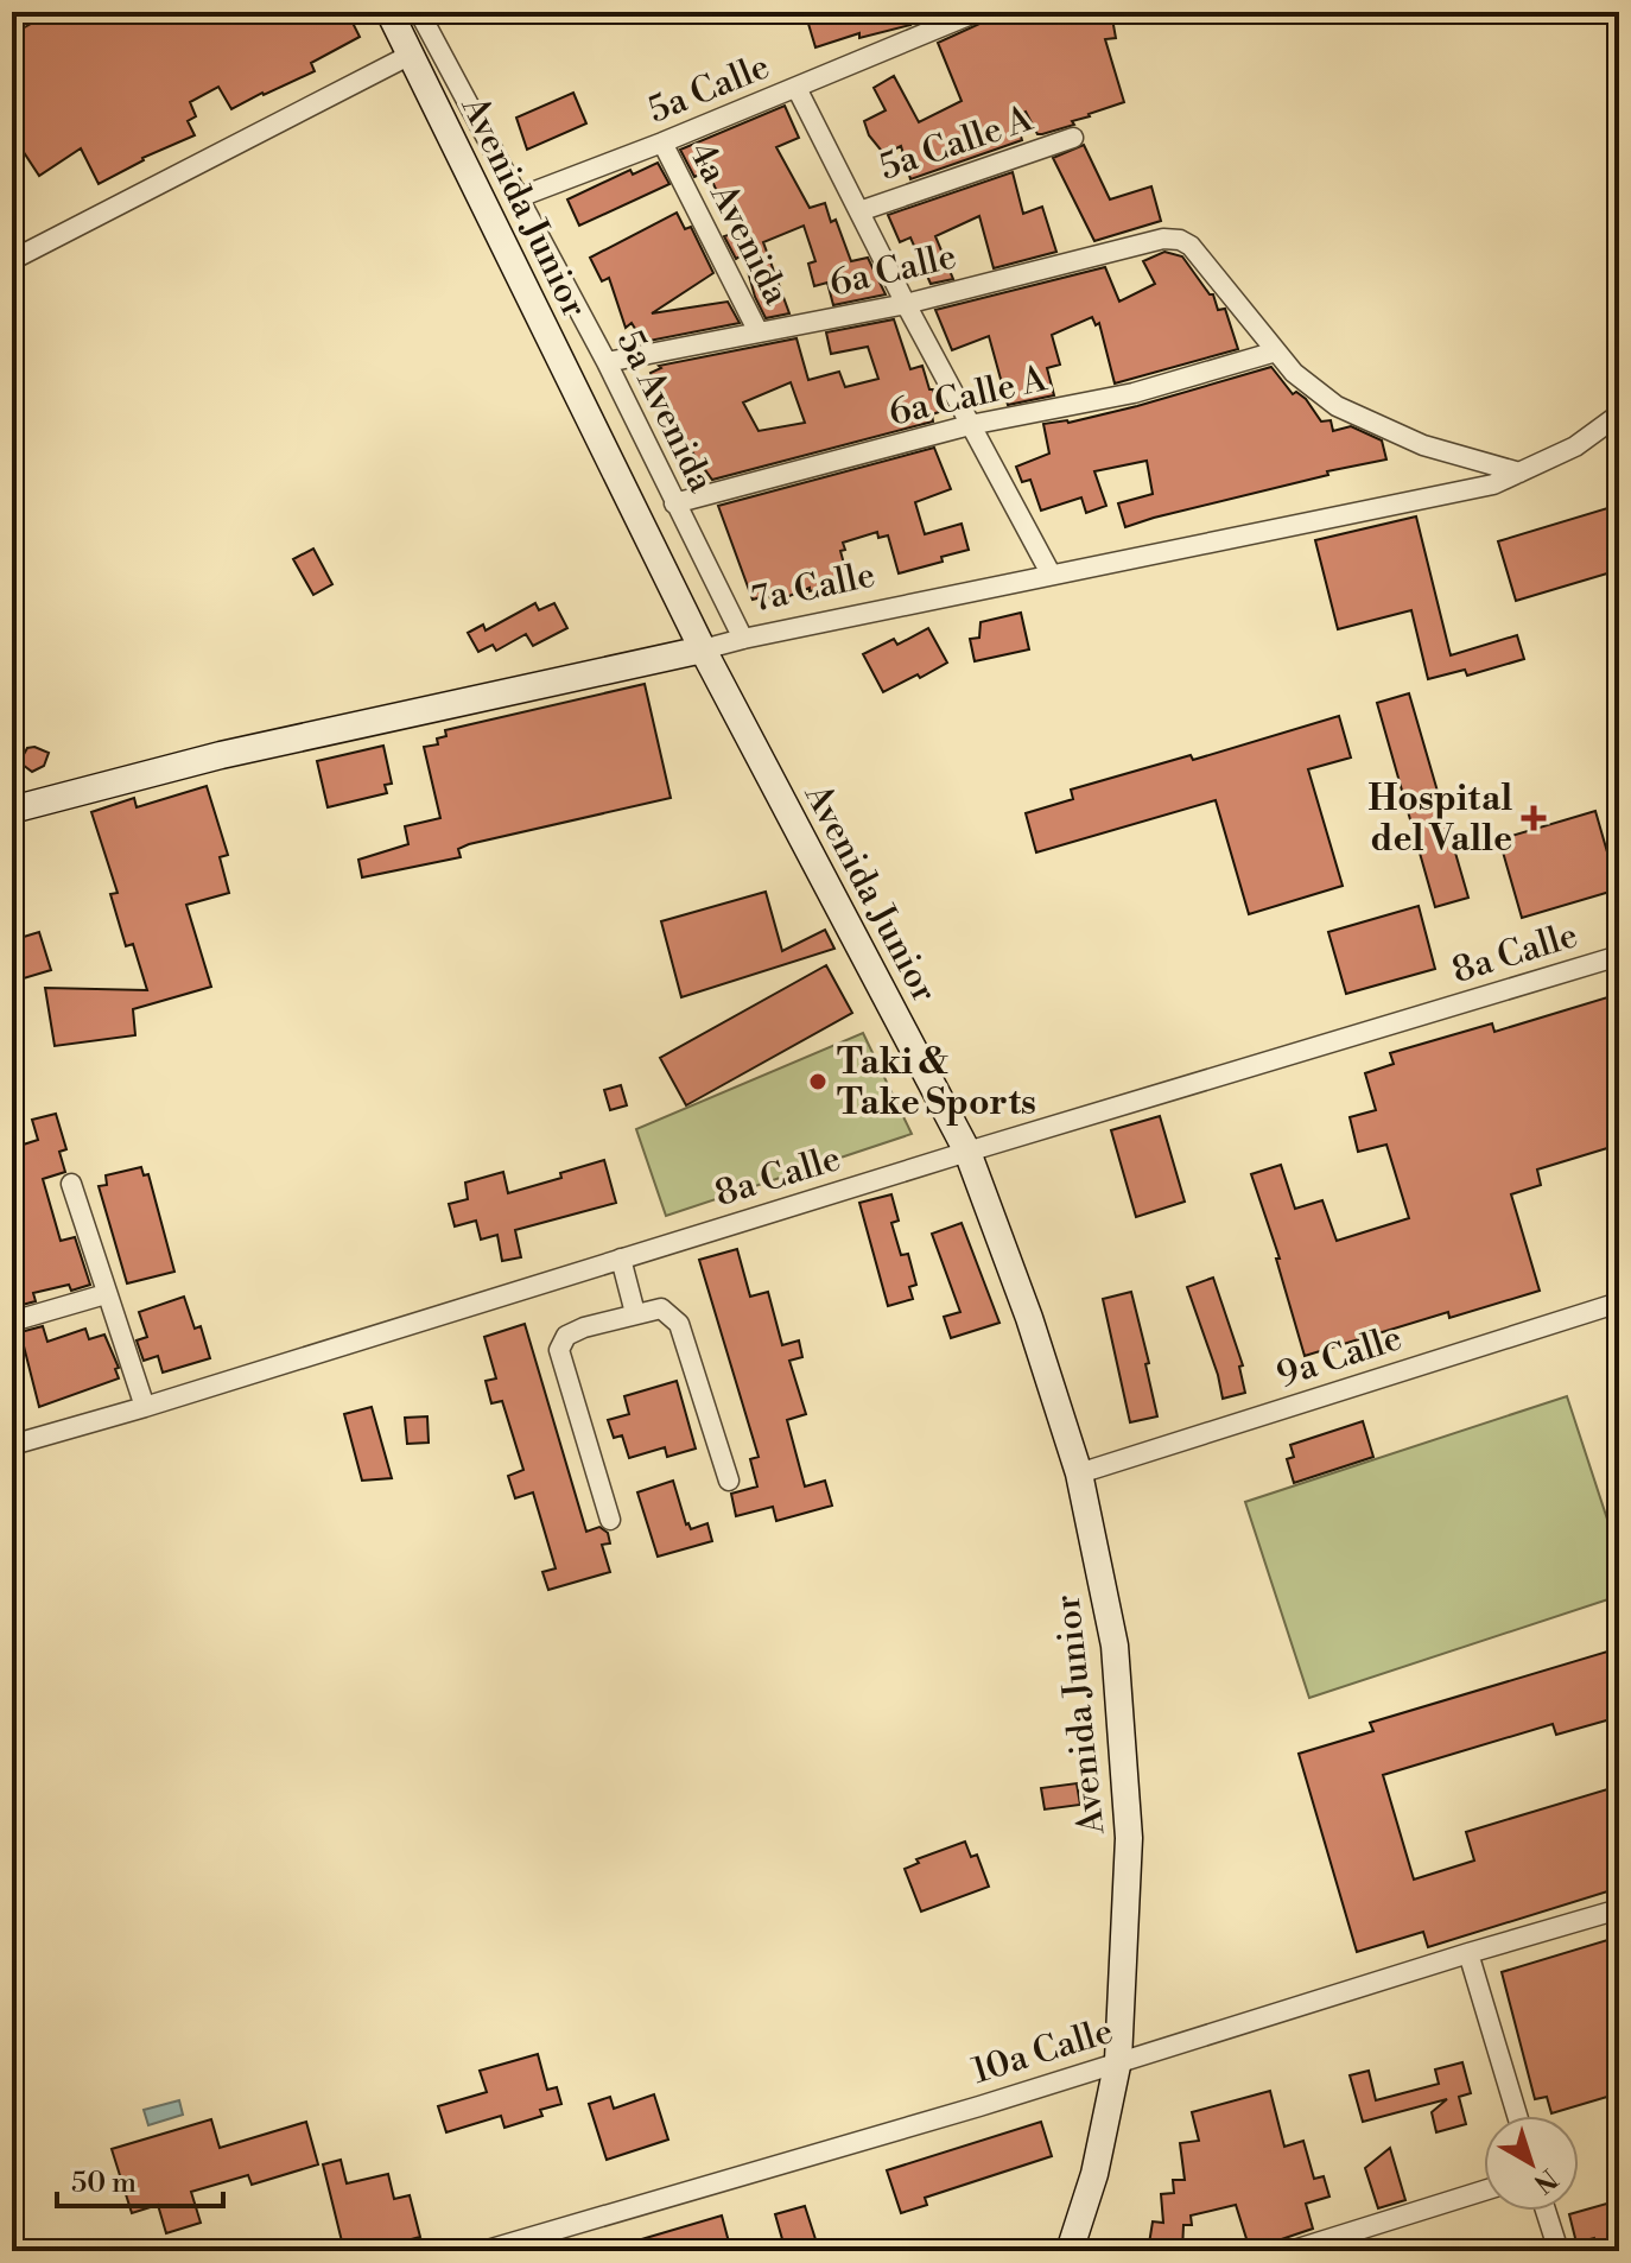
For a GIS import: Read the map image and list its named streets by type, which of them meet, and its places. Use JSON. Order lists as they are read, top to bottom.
{
  "streets": {
    "main road": ["Avenida Junior", "7a Calle"],
    "street": [
      "5a Calle",
      "5a Calle A",
      "4a Avenida",
      "6a Calle",
      "6a Calle A",
      "5a Avenida",
      "8a Calle",
      "9a Calle",
      "10a Calle"
    ]
  },
  "crossings": [
    ["5a Calle", "4a Avenida"],
    ["5a Calle", "5a Avenida"],
    ["Avenida Junior", "7a Calle"],
    ["Avenida Junior", "8a Calle"],
    ["Avenida Junior", "9a Calle"],
    ["Avenida Junior", "10a Calle"],
    ["4a Avenida", "6a Calle"],
    ["6a Calle", "6a Calle A"],
    ["6a Calle", "5a Avenida"],
    ["6a Calle A", "5a Avenida"],
    ["5a Avenida", "7a Calle"]
  ],
  "places": {
    "health": ["Hospital del Valle"],
    "other": ["Taki & Take Sports"]
  },
  "scale_bar": "50 m",
  "north": "bottom right"
}
